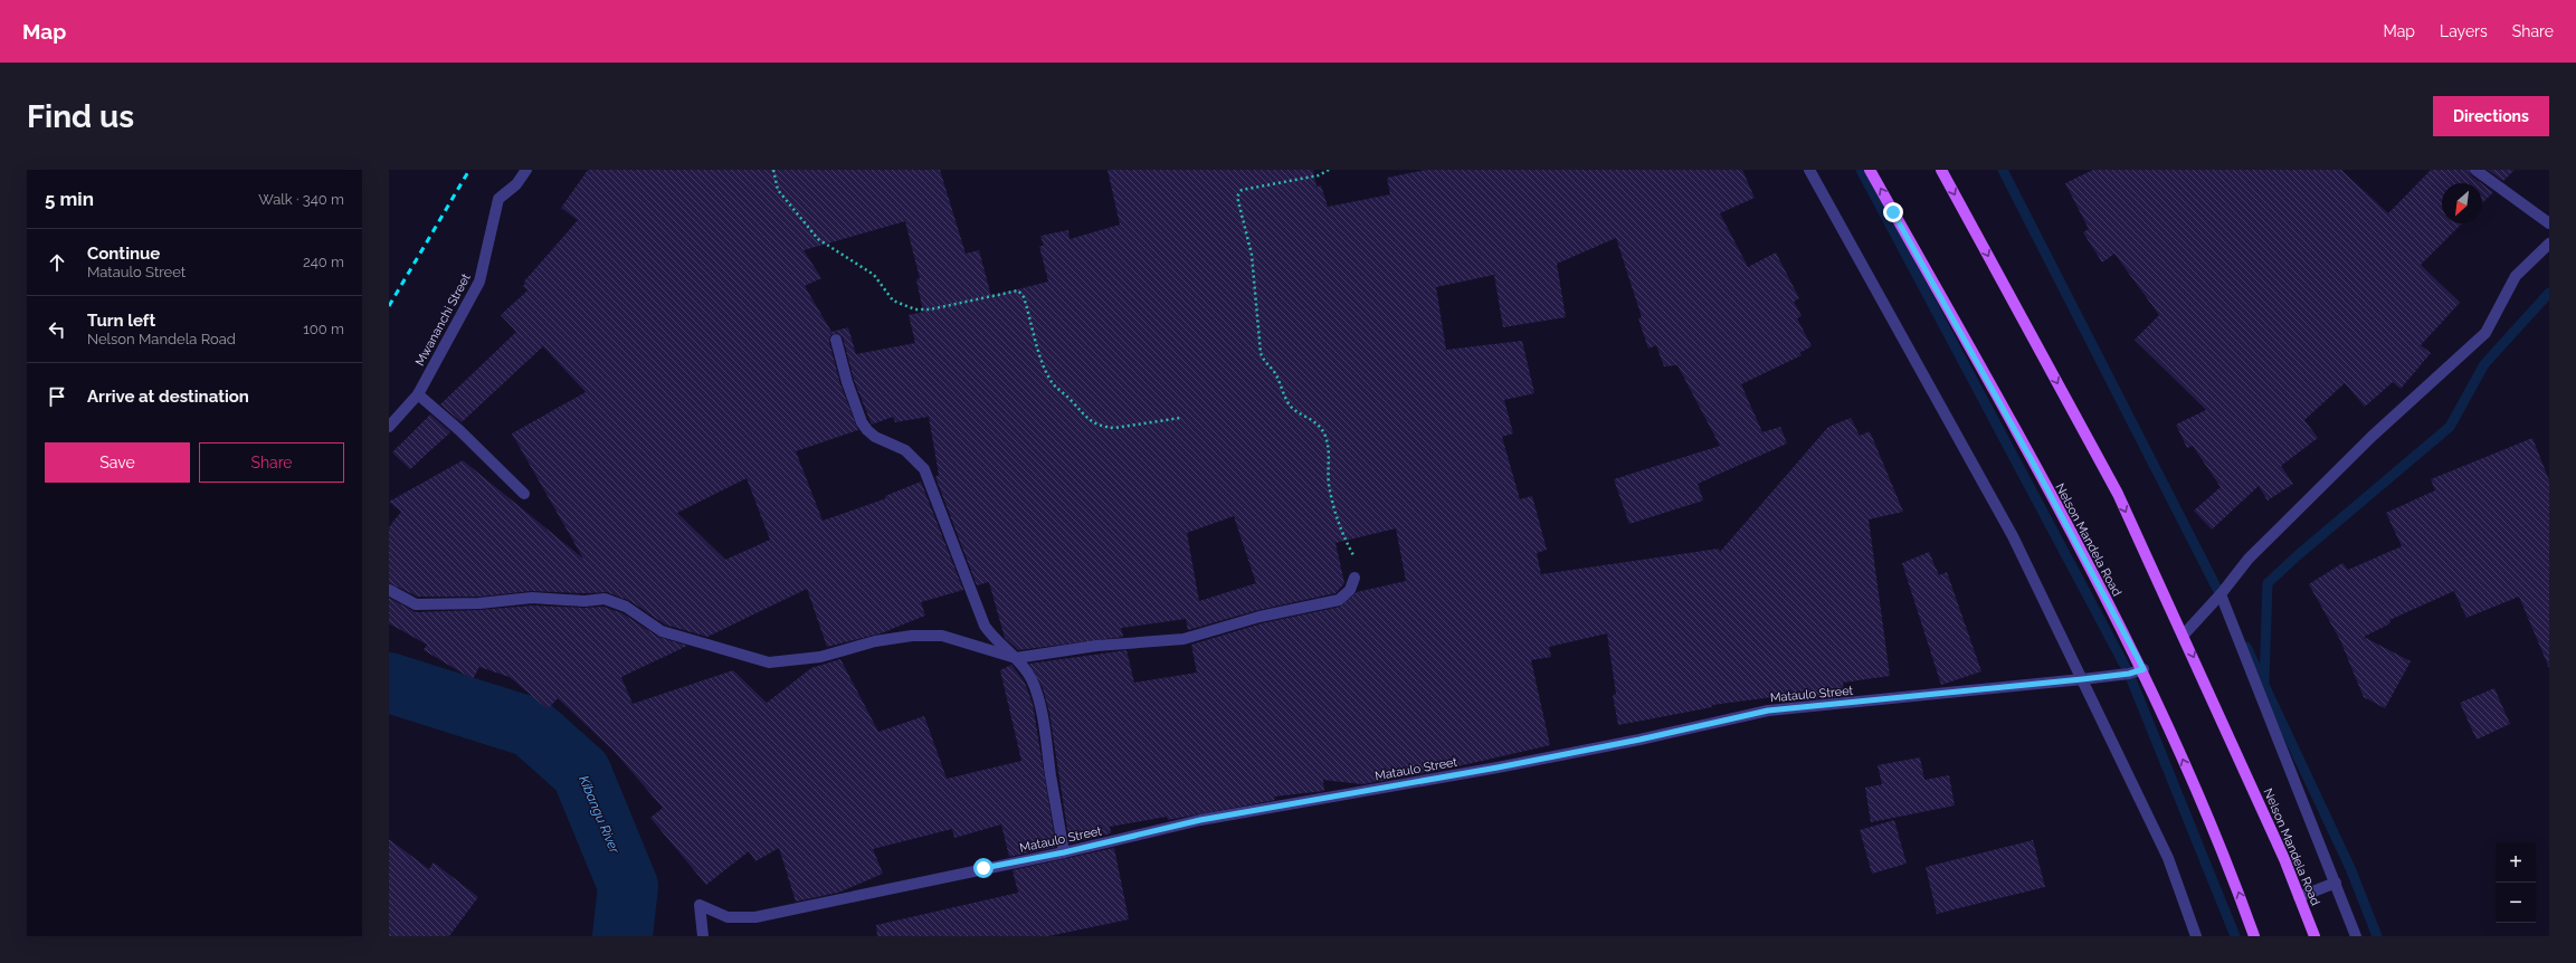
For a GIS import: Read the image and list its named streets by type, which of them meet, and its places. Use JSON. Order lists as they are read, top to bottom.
{
  "streets": {
    "main road": ["Nelson Mandela Road"],
    "street": ["Mwananchi Street", "Mataulo Street"]
  },
  "crossings": [
    ["Nelson Mandela Road", "Mataulo Street"]
  ],
  "water": ["Kibangu River"],
  "north": "bottom left",
  "page": {
    "header": "Map",
    "nav": ["Map", "Layers", "Share"],
    "buttons": [
      "Directions",
      ["Save", "Share"]
    ],
    "title": "Find us",
    "heading": ["5 min", "Walk · 340 m"],
    "list": [
      ["Continue", "Mataulo Street", "240 m"],
      ["Turn left", "Nelson Mandela Road", "100 m"],
      "Arrive at destination"
    ],
    "map_buttons": ["+", "−"]
  }
}
